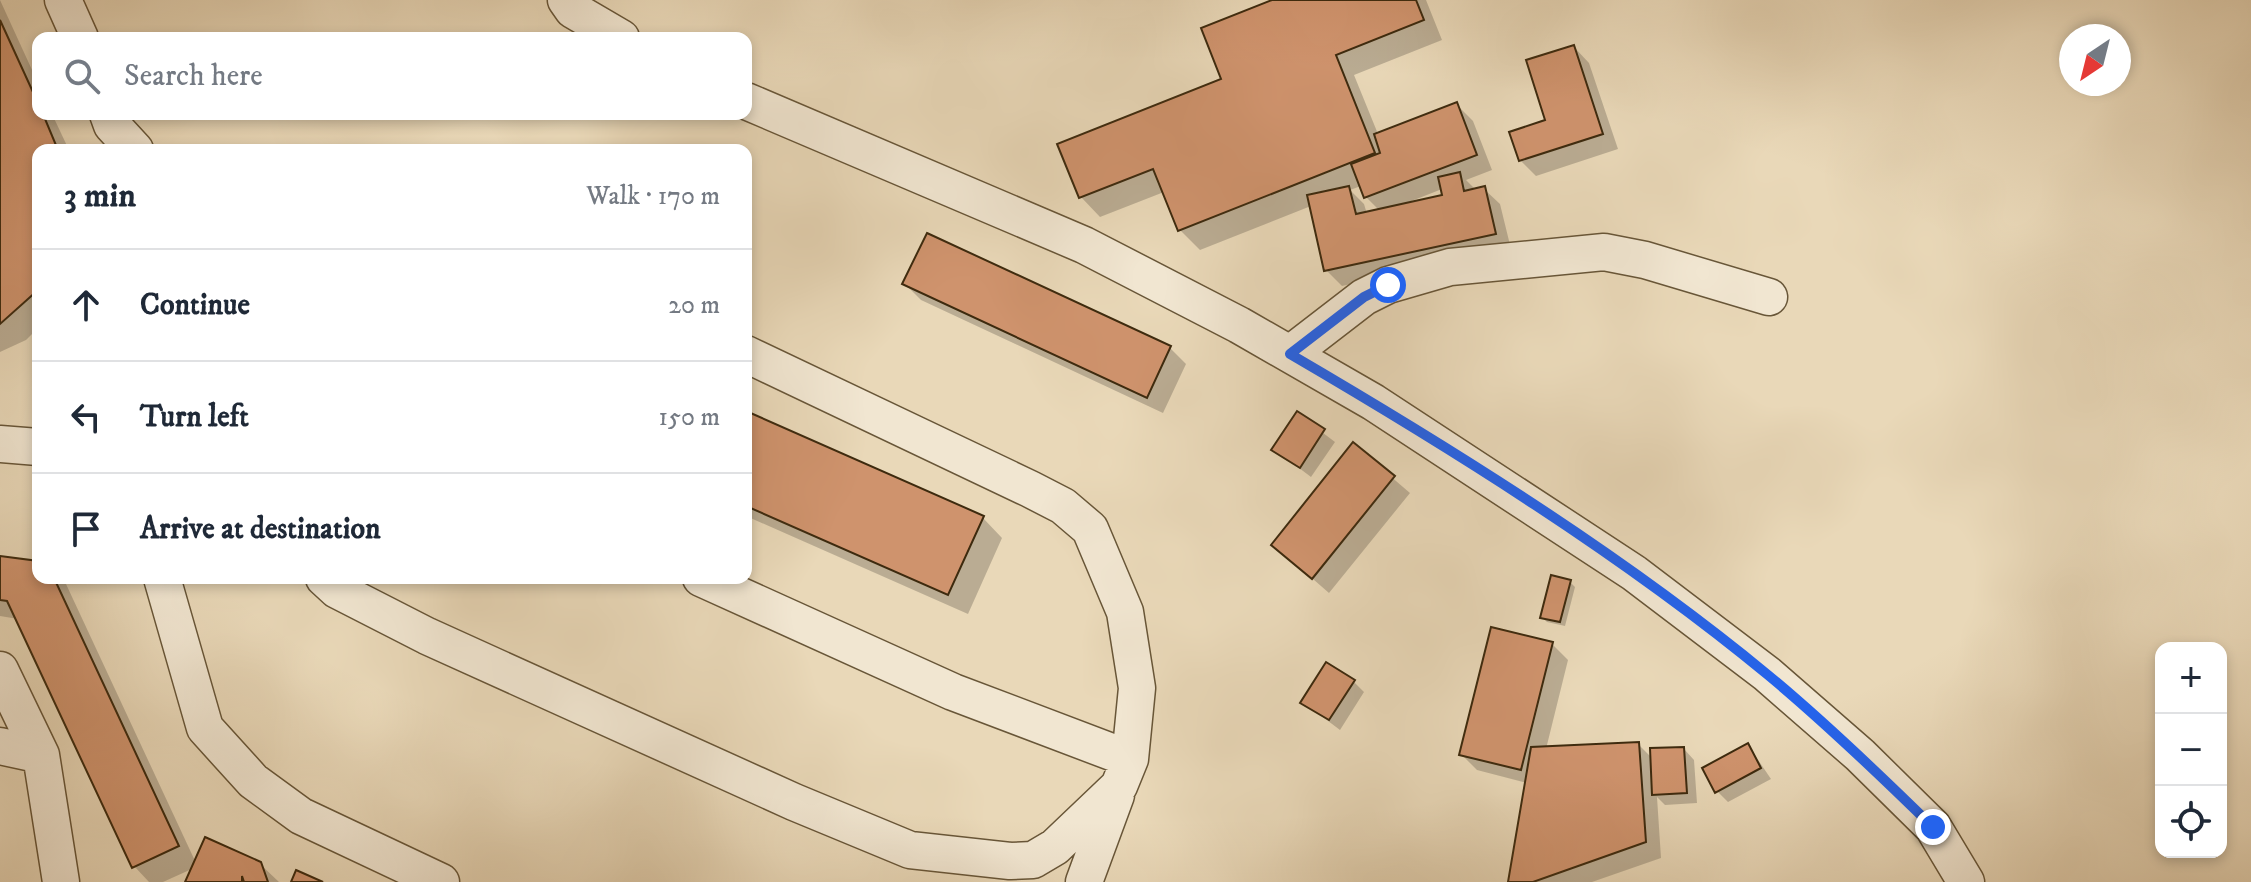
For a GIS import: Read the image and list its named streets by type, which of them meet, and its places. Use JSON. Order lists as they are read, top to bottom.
{
  "north": "bottom left",
  "page": {
    "search": "Search here",
    "heading": ["3 min", "Walk · 170 m"],
    "list": [
      ["Continue", "20 m"],
      ["Turn left", "150 m"],
      "Arrive at destination"
    ],
    "map_buttons": ["+", "−"]
  }
}
